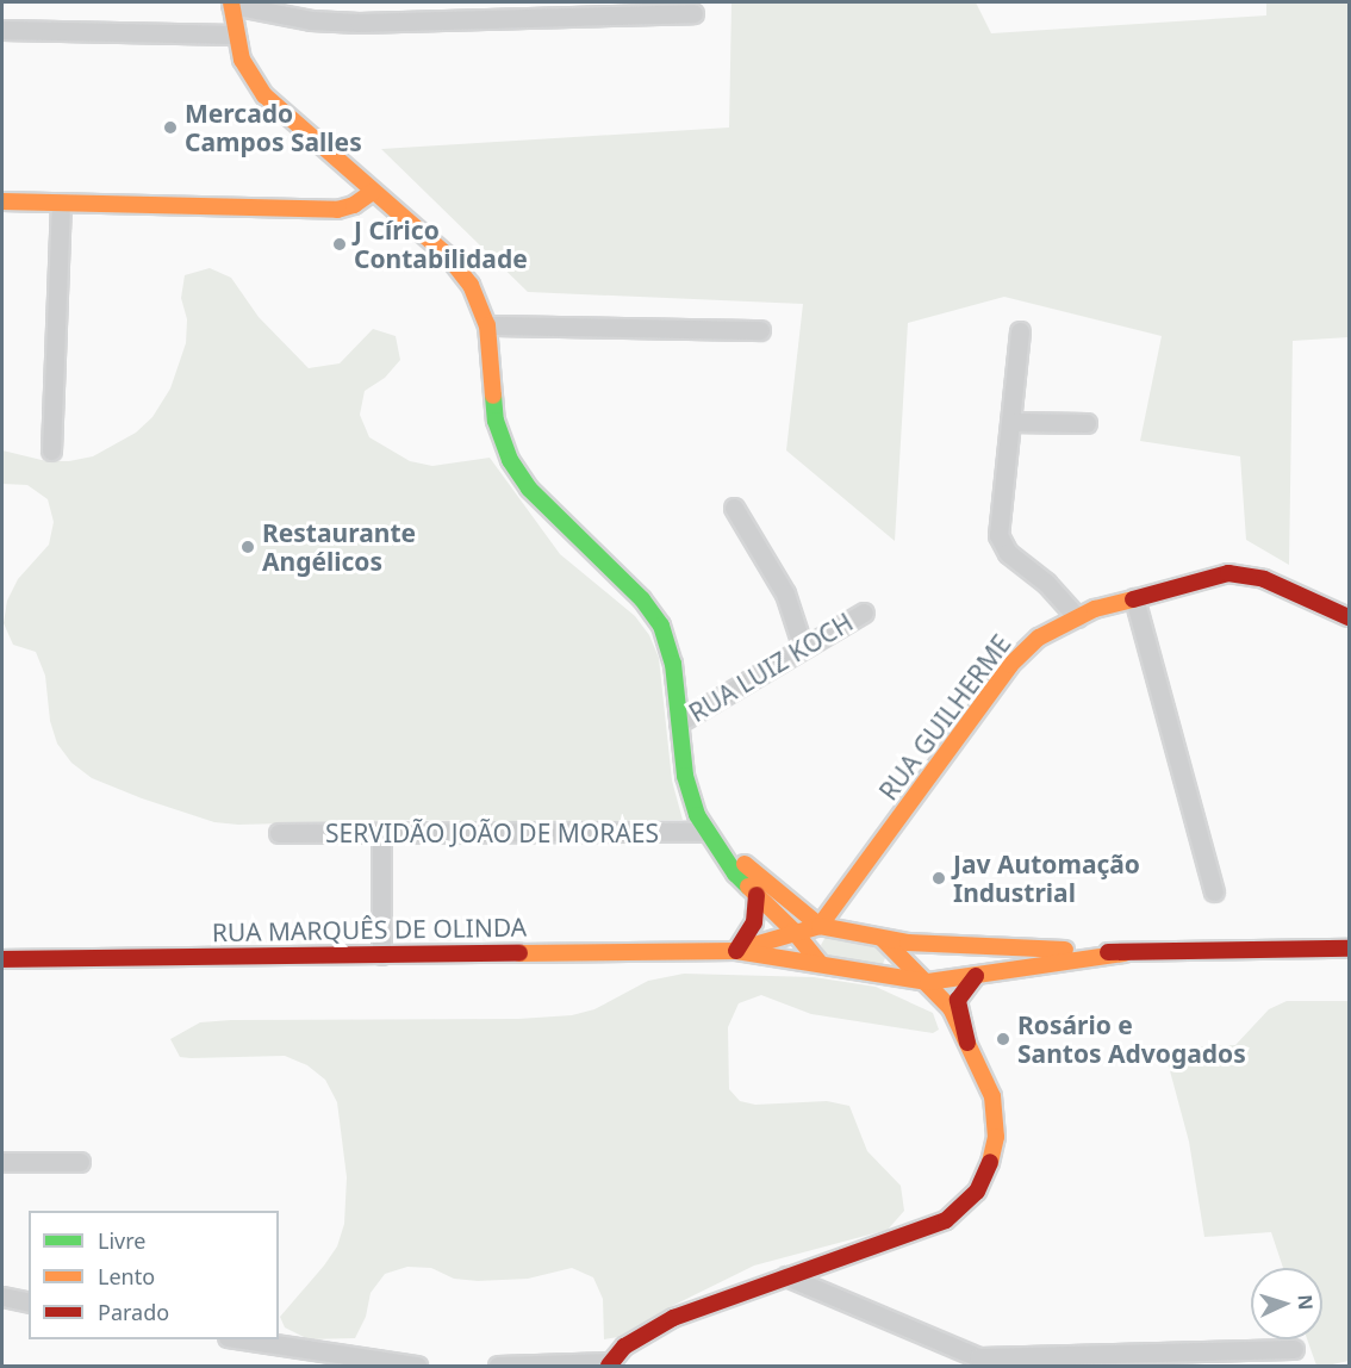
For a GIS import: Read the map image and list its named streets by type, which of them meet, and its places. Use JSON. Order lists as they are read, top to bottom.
{
  "streets": {
    "main road": ["RUA GUILHERME", "RUA MARQUÊS DE OLINDA"],
    "street": ["RUA LUIZ KOCH", "SERVIDÃO JOÃO DE MORAES"]
  },
  "crossings": [
    ["RUA GUILHERME", "RUA MARQUÊS DE OLINDA"]
  ],
  "places": [
    "Mercado Campos Salles",
    "J Círico Contabilidade",
    "Restaurante Angélicos",
    "Jav Automação Industrial",
    "Rosário e Santos Advogados"
  ],
  "legend": ["Livre", "Lento", "Parado"],
  "north": "right"
}
